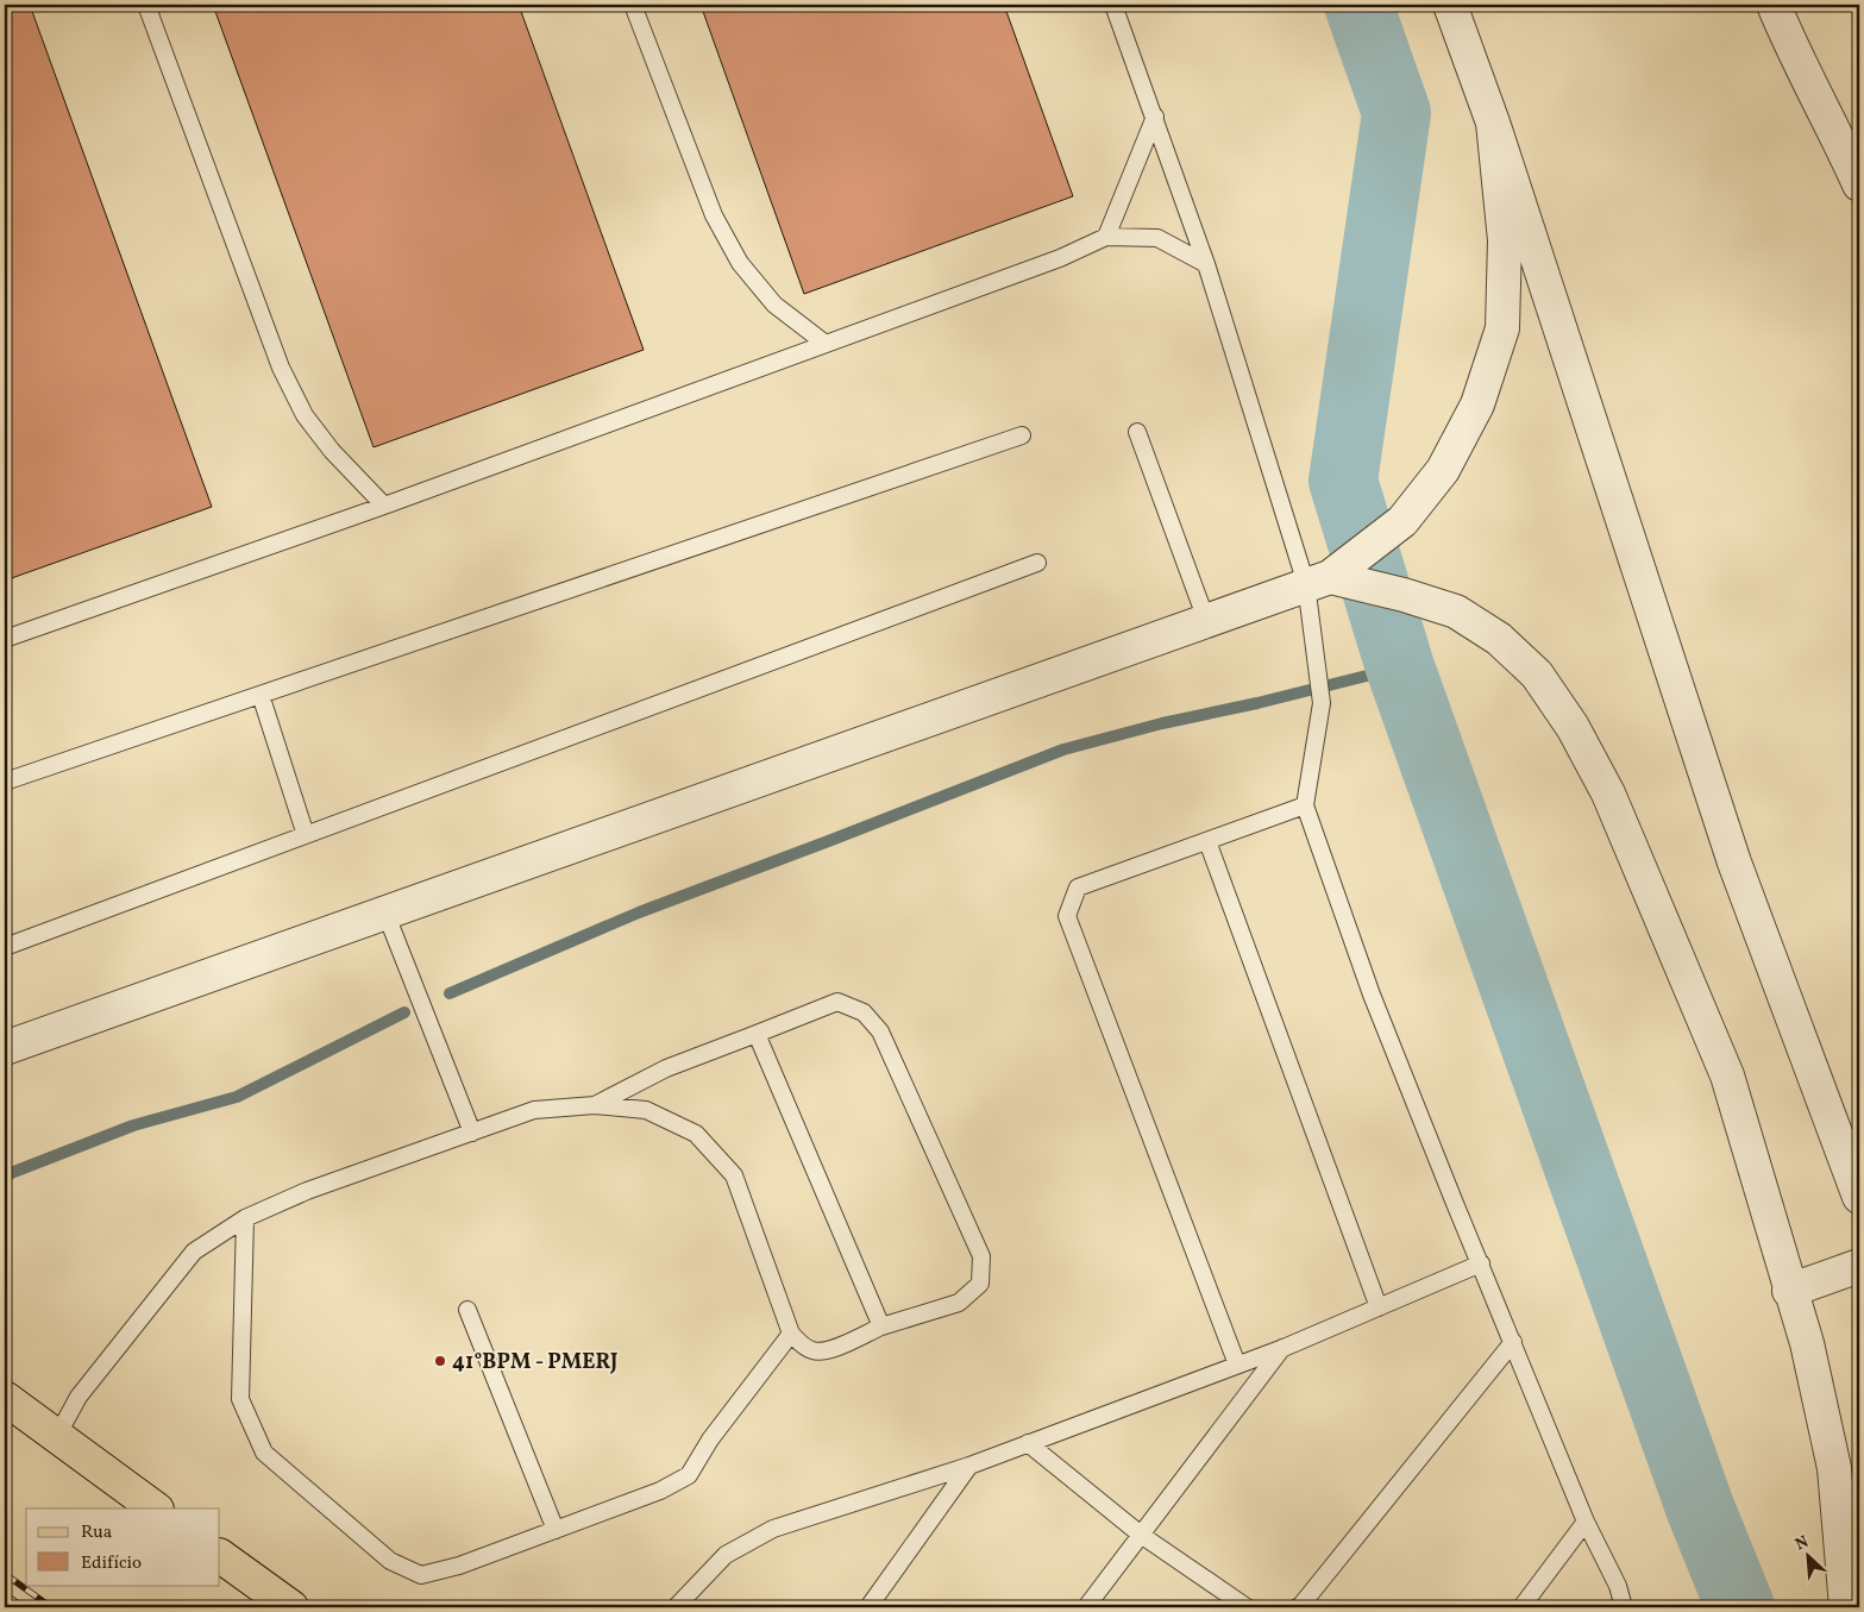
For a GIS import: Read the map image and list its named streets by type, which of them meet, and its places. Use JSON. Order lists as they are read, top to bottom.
{
  "places": ["41°BPM - PMERJ"],
  "legend": ["Rua", "Edifício"],
  "north": "top left"
}
